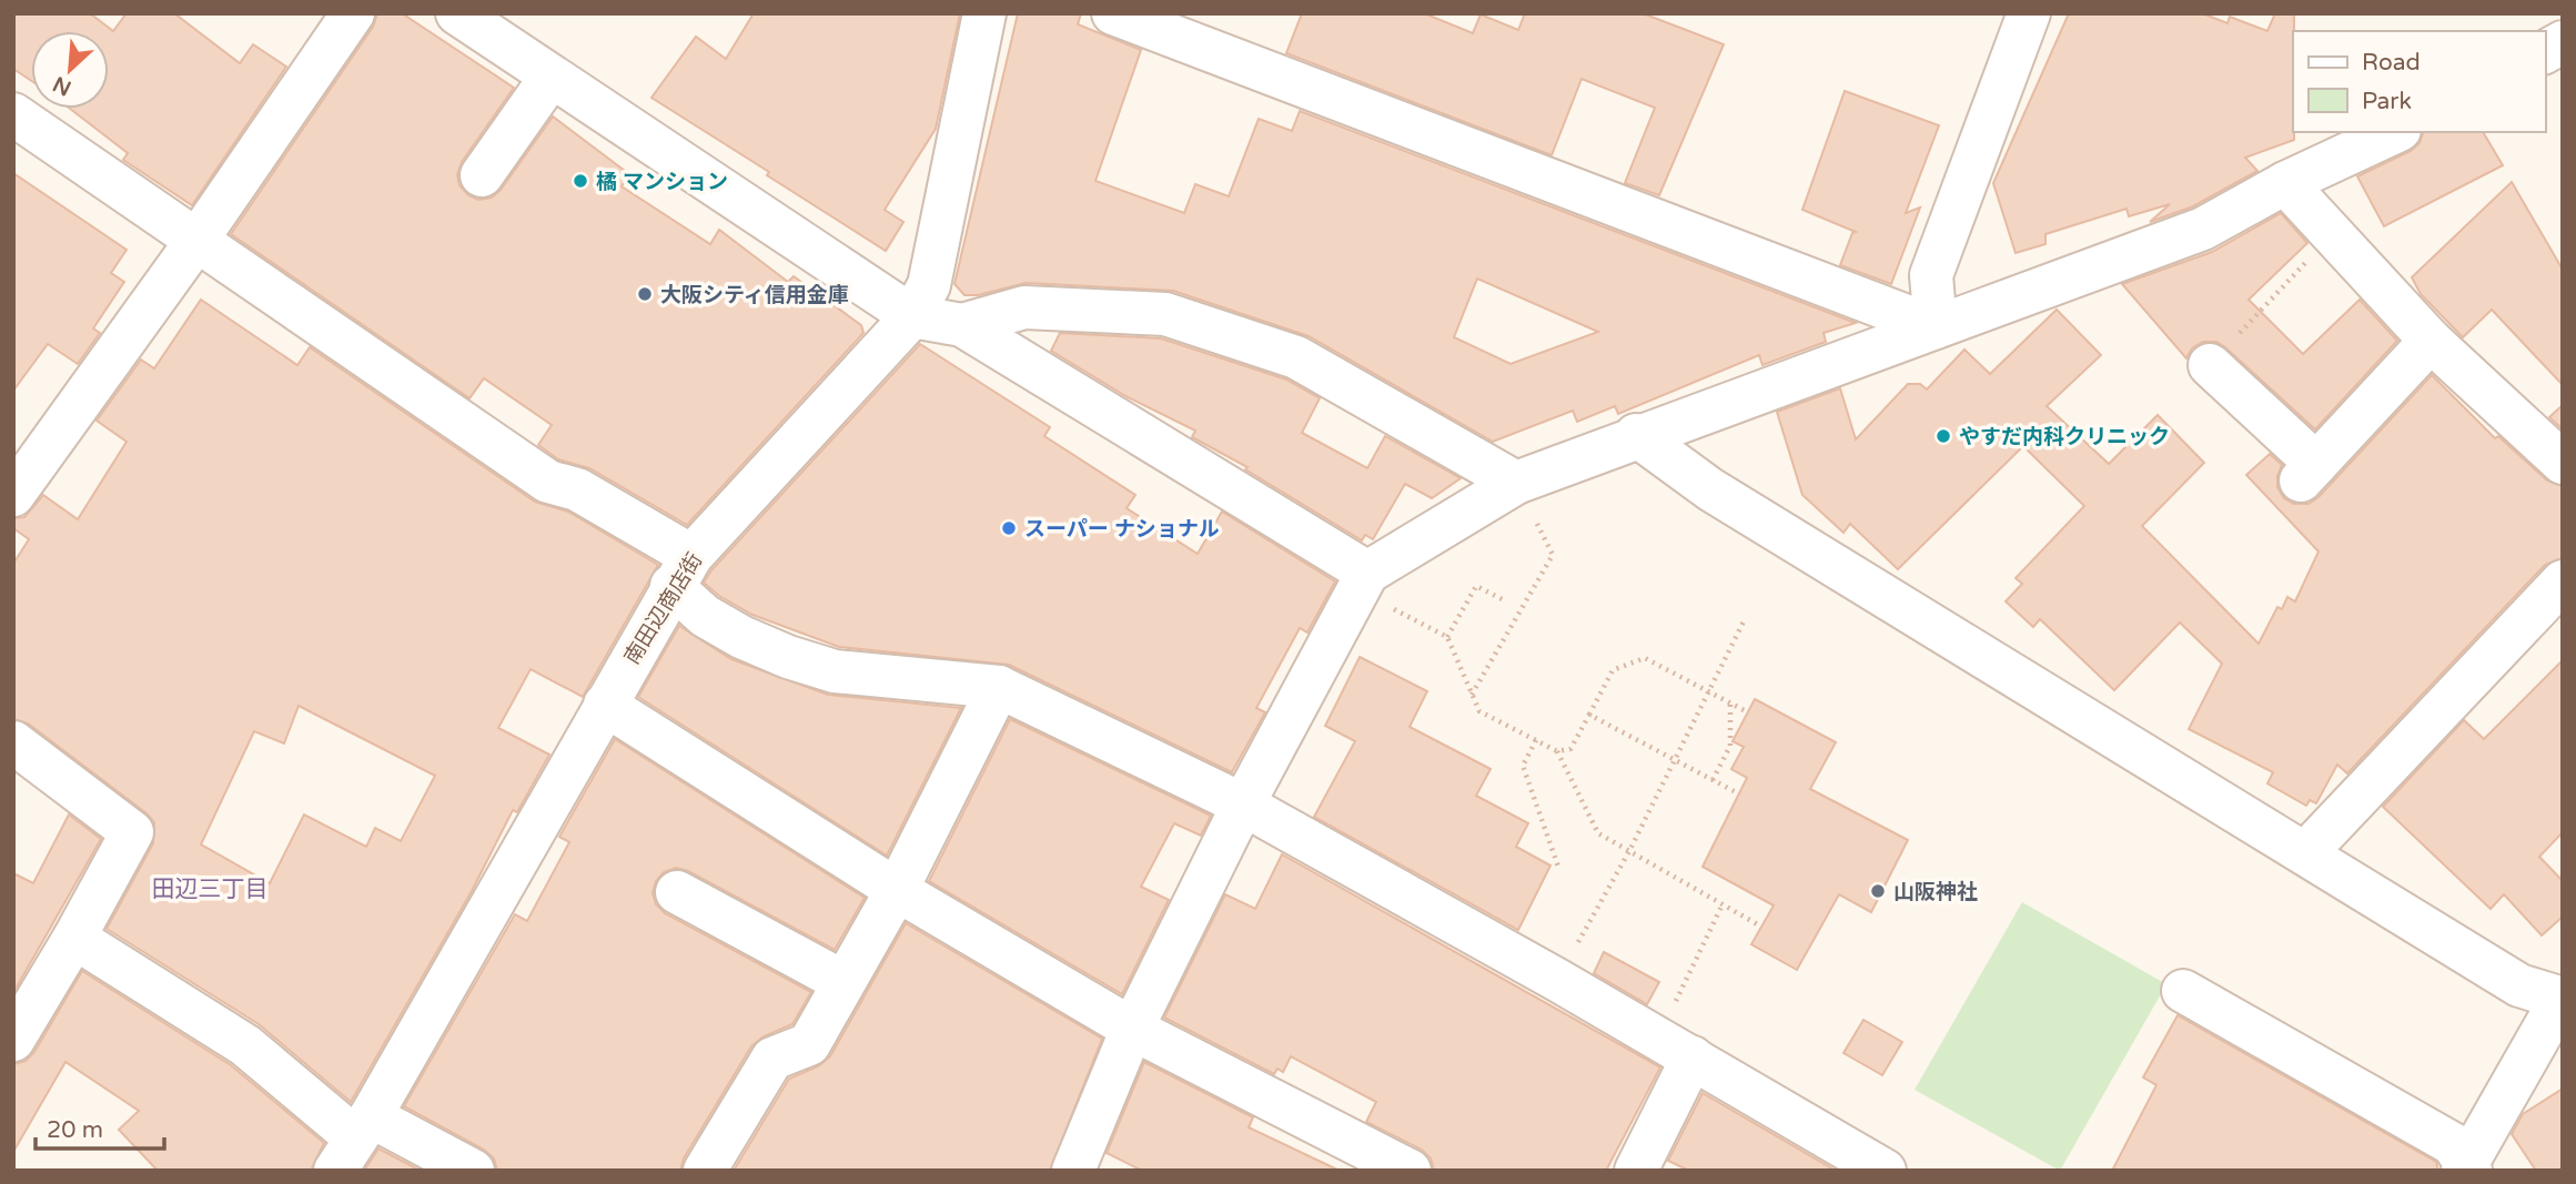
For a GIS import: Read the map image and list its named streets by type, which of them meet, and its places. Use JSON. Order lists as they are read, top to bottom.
{
  "streets": {
    "street": ["南田辺商店街"]
  },
  "districts": ["田辺三丁目"],
  "places": [
    "橘 マンション",
    "大阪シティ信用金庫",
    "やすだ内科クリニック",
    "スーパー ナショナル",
    "山阪神社"
  ],
  "legend": ["Road", "Park"],
  "scale_bar": "20 m",
  "north": "bottom left"
}
